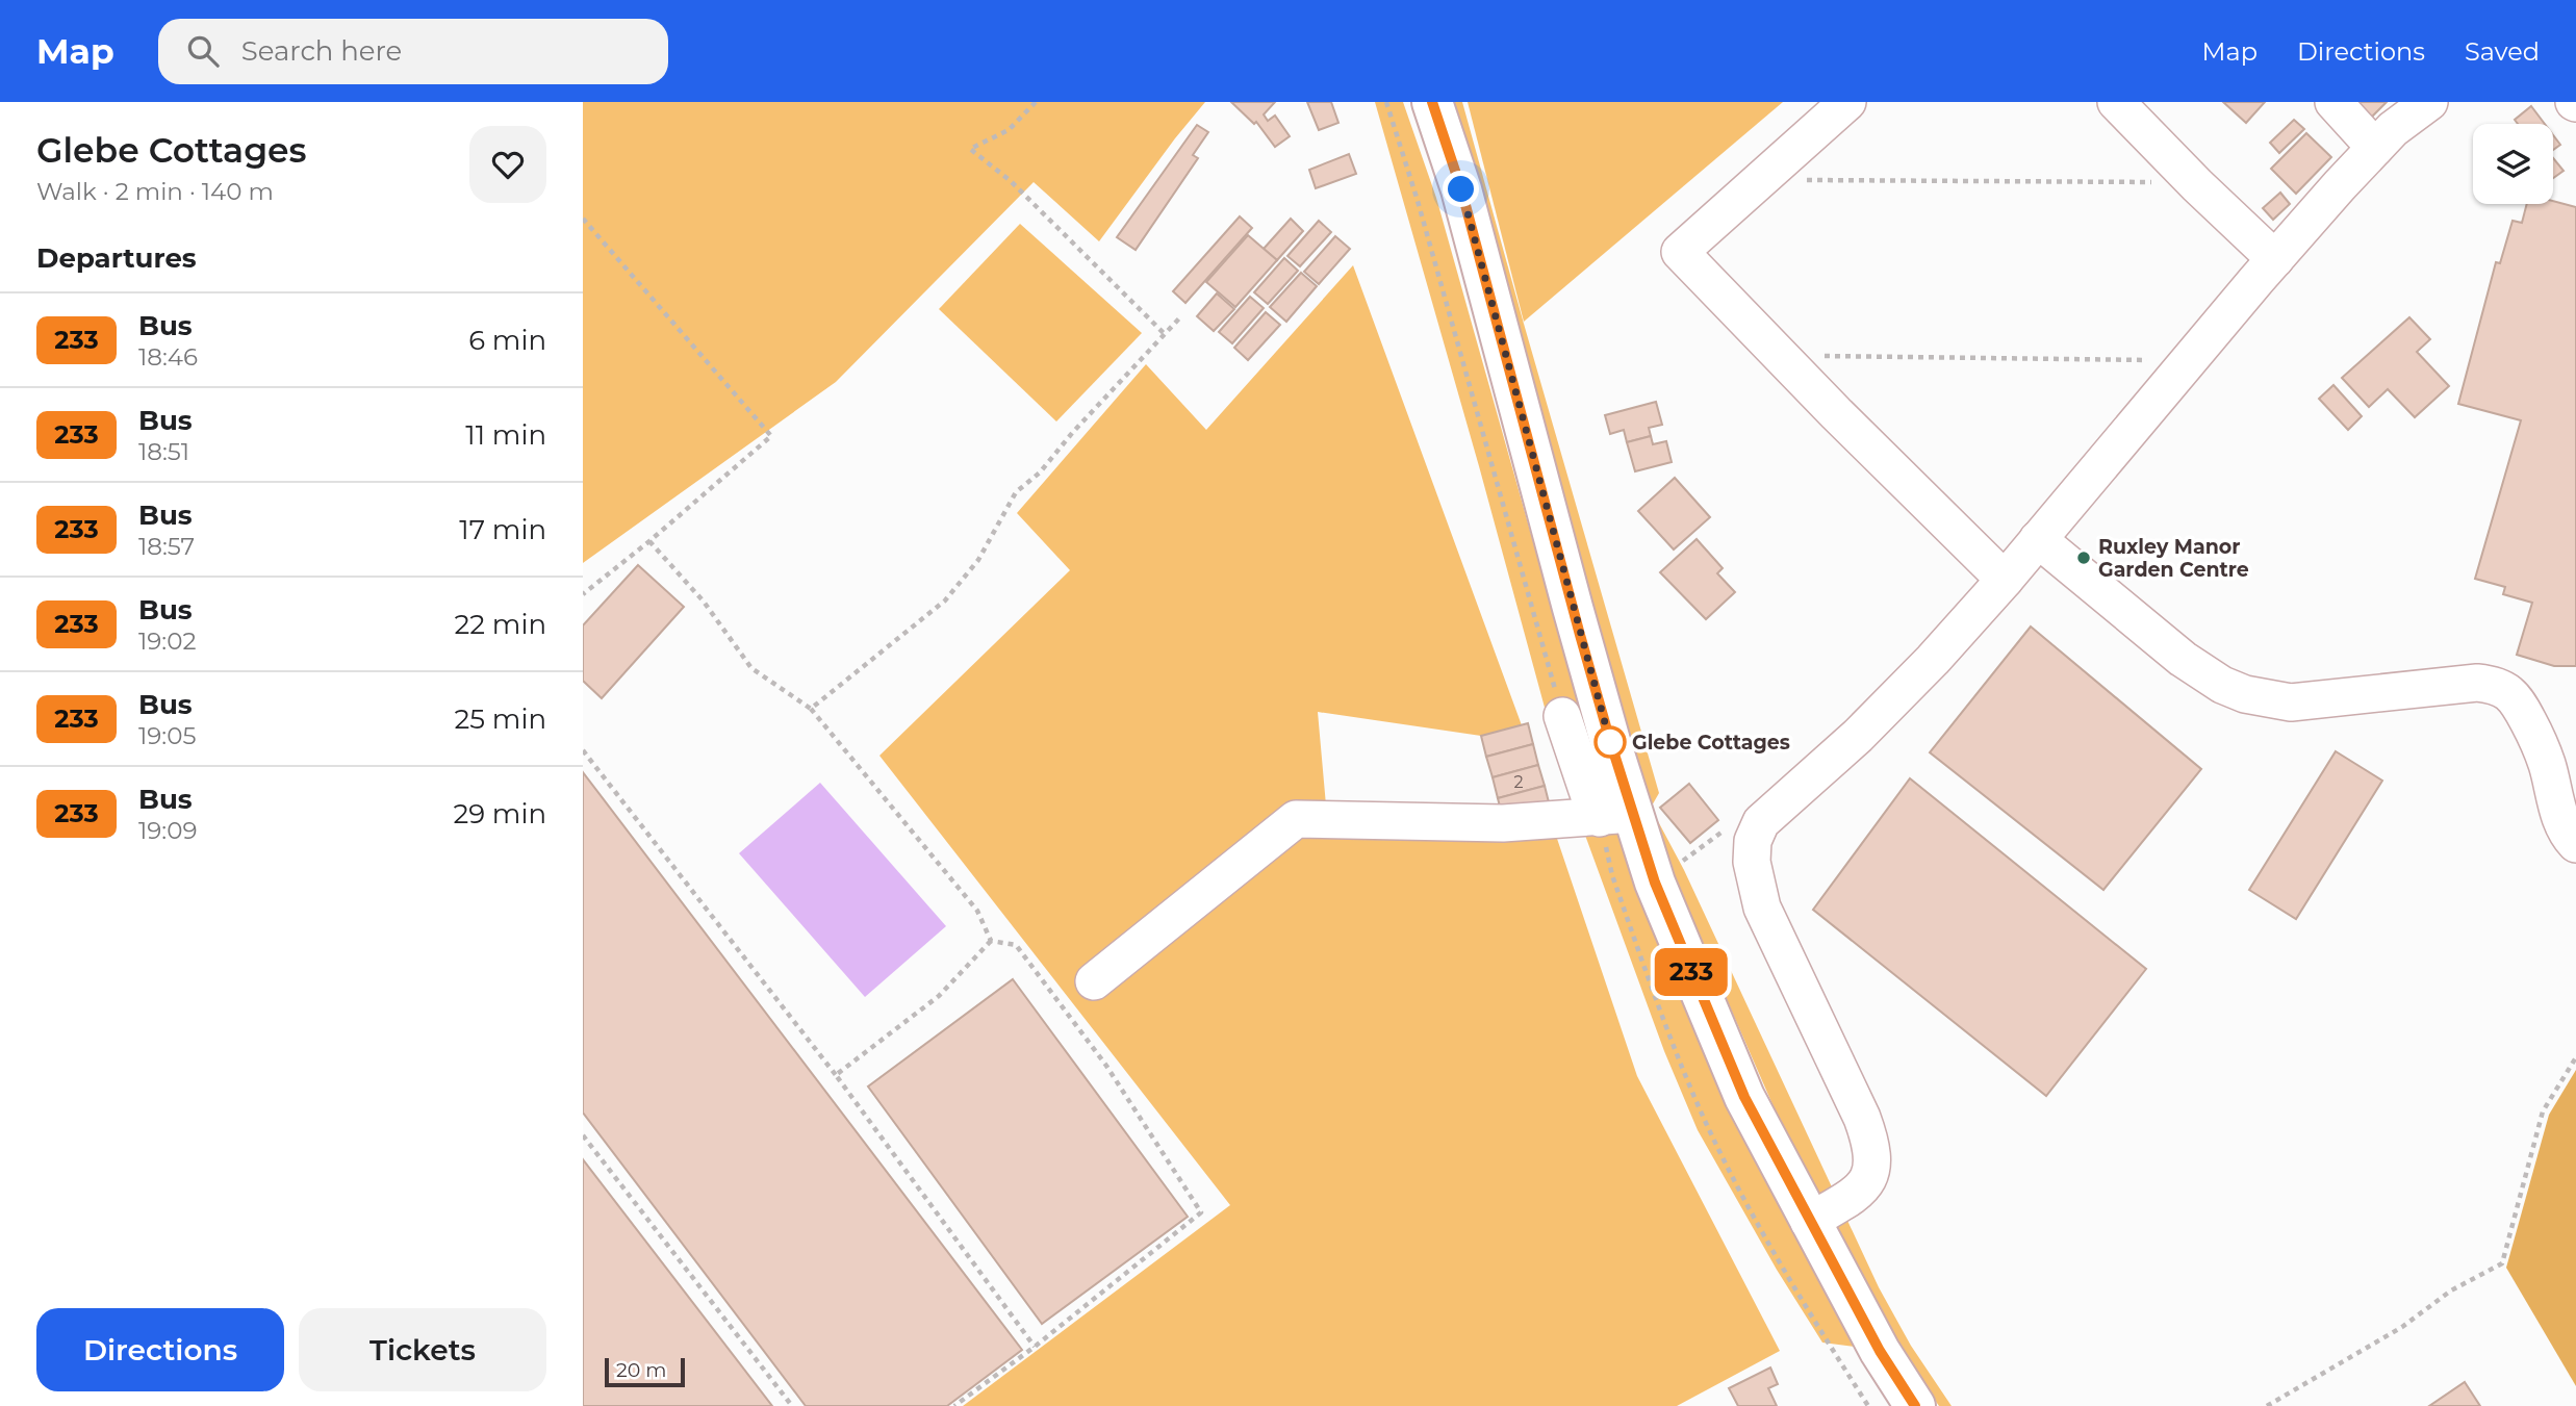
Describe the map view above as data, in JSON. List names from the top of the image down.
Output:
{
  "places": ["Ruxley Manor Garden Centre", "Glebe Cottages"],
  "lines": ["bus line 233"],
  "house_numbers": ["2"],
  "scale_bar": "20 m",
  "page": {
    "header": "Map",
    "search": "Search here",
    "nav": ["Map", "Directions", "Saved"],
    "heading": [
      ["Glebe Cottages", "Walk · 2 min · 140 m"],
      "Departures"
    ],
    "on_map": "233",
    "list": [
      {
        "mark": "233",
        "name": "Bus",
        "note": "18:46",
        "value": "6 min"
      },
      {
        "mark": "233",
        "name": "Bus",
        "note": "18:51",
        "value": "11 min"
      },
      {
        "mark": "233",
        "name": "Bus",
        "note": "18:57",
        "value": "17 min"
      },
      {
        "mark": "233",
        "name": "Bus",
        "note": "19:02",
        "value": "22 min"
      },
      {
        "mark": "233",
        "name": "Bus",
        "note": "19:05",
        "value": "25 min"
      },
      {
        "mark": "233",
        "name": "Bus",
        "note": "19:09",
        "value": "29 min"
      }
    ],
    "buttons": ["Directions", "Tickets"],
    "scale": "20 m"
  }
}
